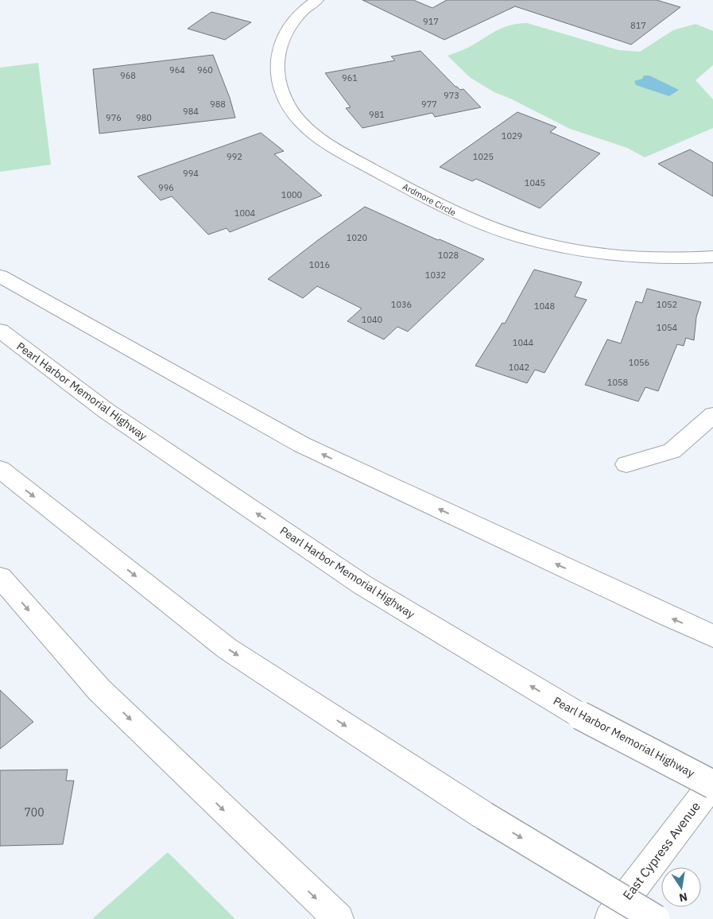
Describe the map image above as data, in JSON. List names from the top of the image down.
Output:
{
  "streets": {
    "main road": ["Ardmore Circle", "Pearl Harbor Memorial Highway", "East Cypress Avenue"]
  },
  "crossings": [
    ["Pearl Harbor Memorial Highway", "East Cypress Avenue"]
  ],
  "house_numbers": [
    "917",
    "817",
    "964",
    "960",
    "968",
    "961",
    "973",
    "988",
    "977",
    "984",
    "981",
    "976",
    "980",
    "1029",
    "992",
    "1025",
    "994",
    "1045",
    "996",
    "1000",
    "1004",
    "1020",
    "1028",
    "1016",
    "1032",
    "1036",
    "1052",
    "1048",
    "1040",
    "1054",
    "1044",
    "1056",
    "1042",
    "1058",
    "700"
  ],
  "north": "bottom"
}
